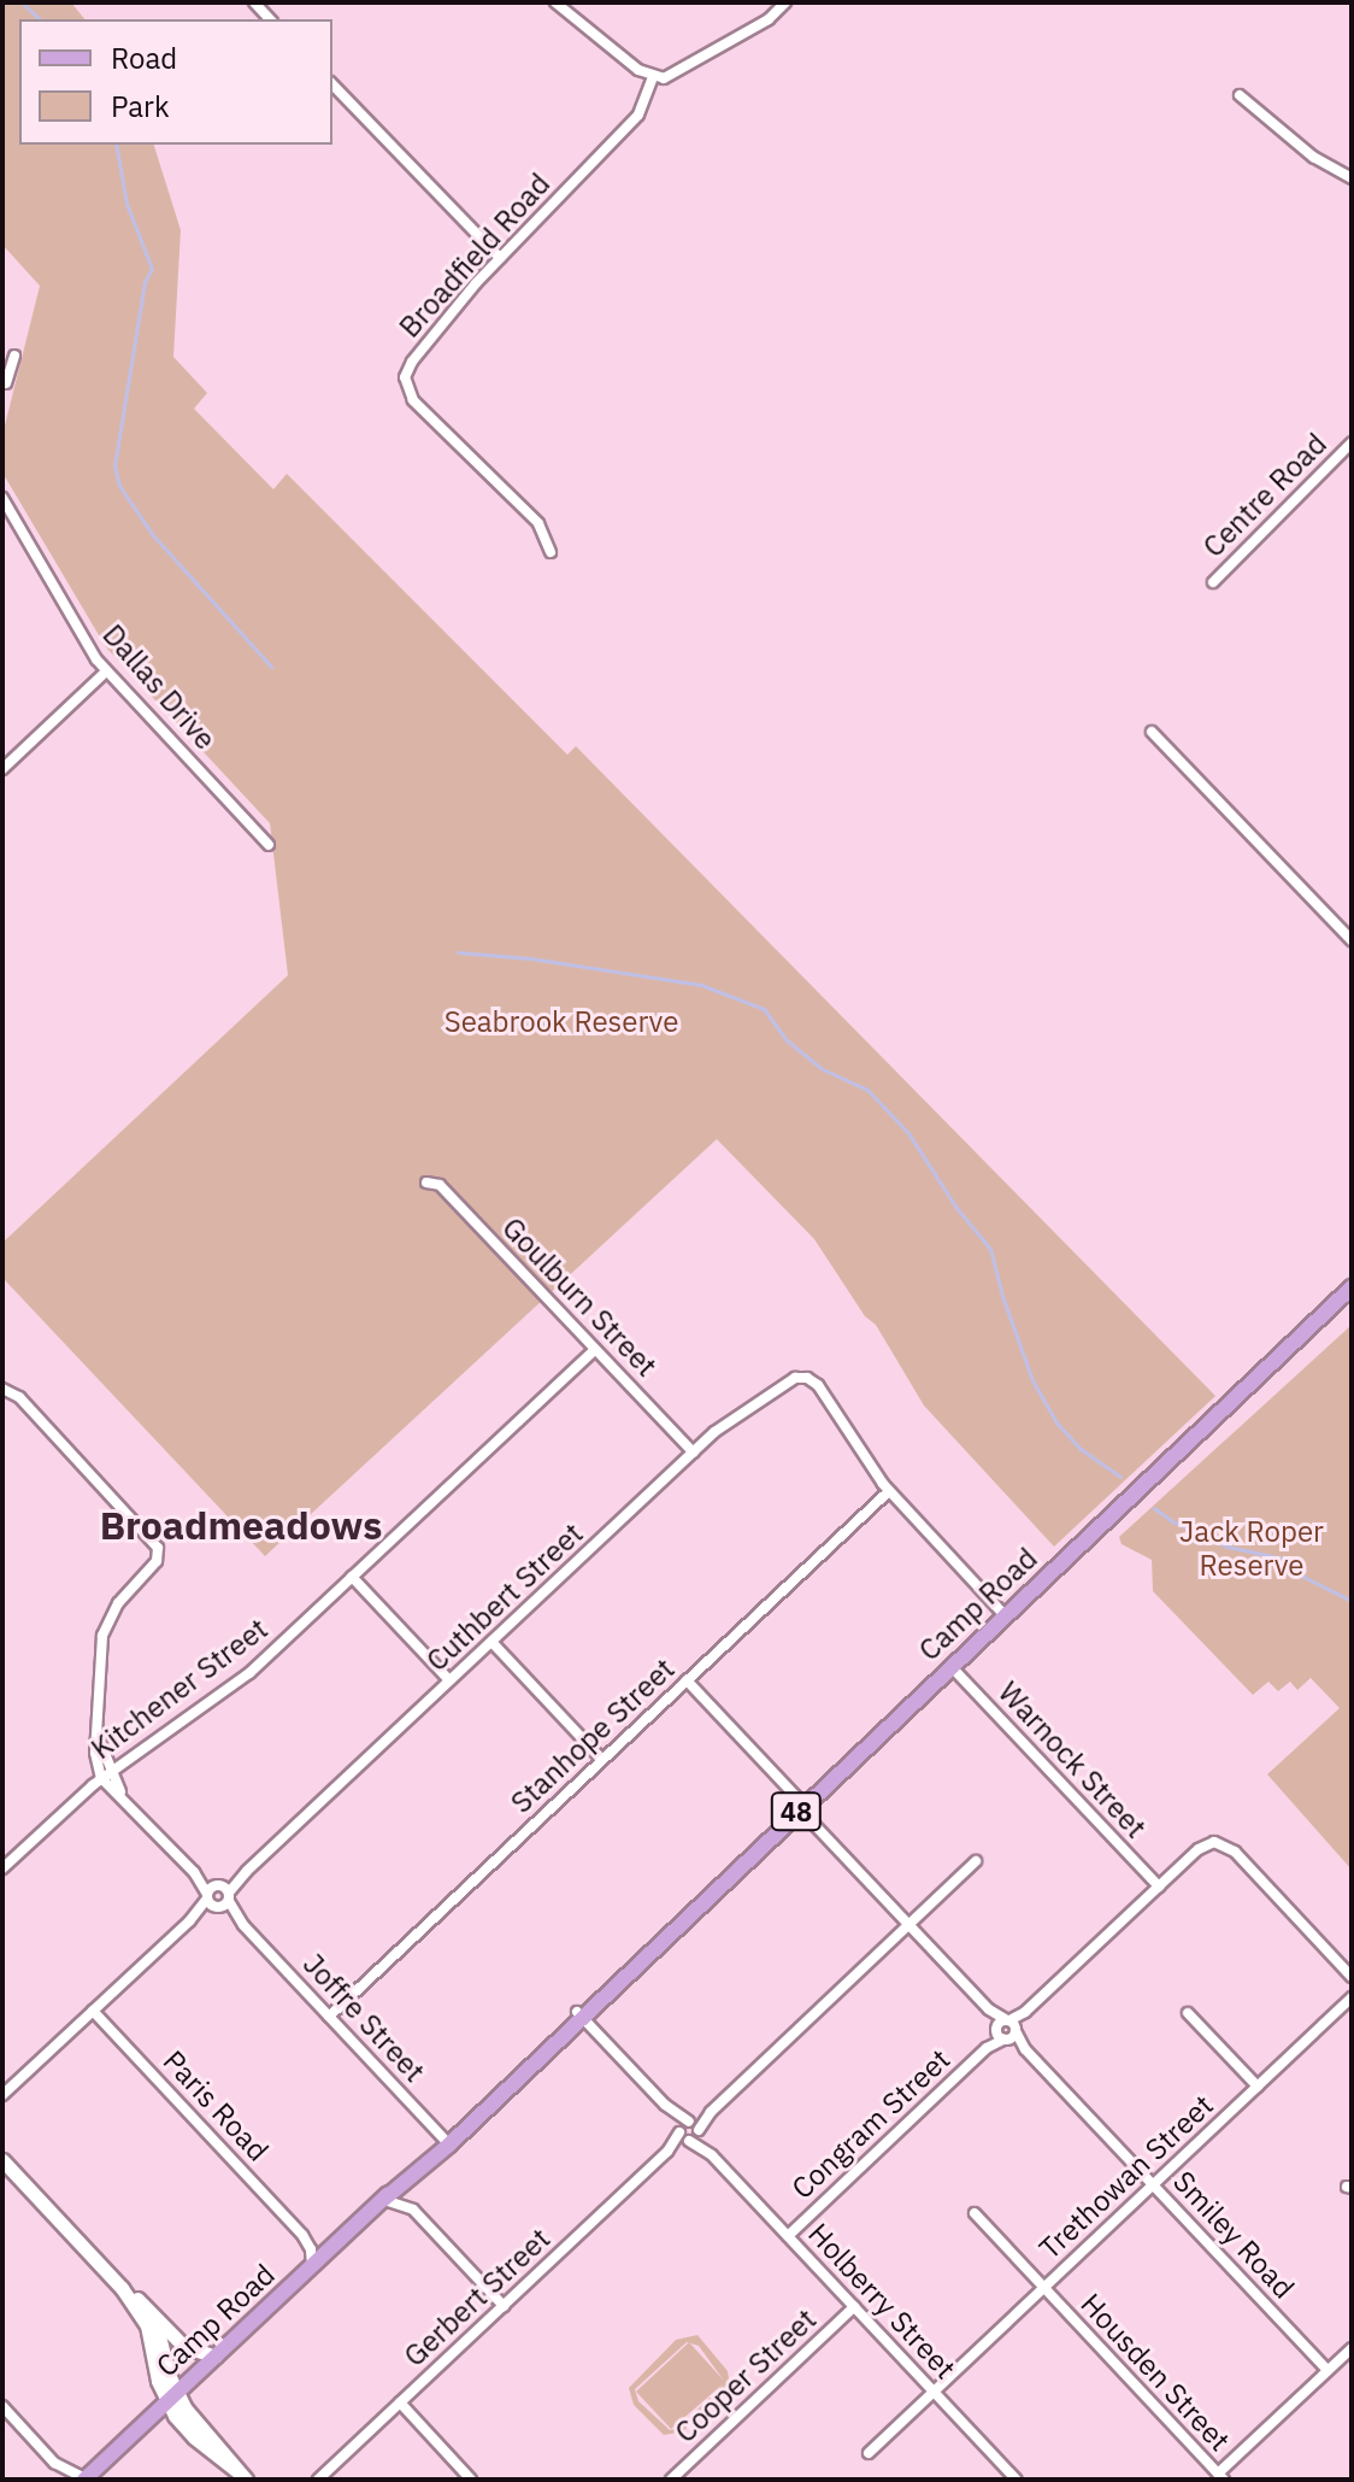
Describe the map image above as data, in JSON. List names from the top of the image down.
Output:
{
  "streets": {
    "main road": ["Camp Road", "48"],
    "street": [
      "Broadfield Road",
      "Centre Road",
      "Dallas Drive",
      "Goulburn Street",
      "Cuthbert Street",
      "Kitchener Street",
      "Stanhope Street",
      "Warnock Street",
      "Joffre Street",
      "Paris Road",
      "Congram Street",
      "Trethowan Street",
      "Smiley Road",
      "Gerbert Street",
      "Holberry Street",
      "Housden Street",
      "Cooper Street"
    ]
  },
  "crossings": [
    ["Goulburn Street", "Cuthbert Street"],
    ["Goulburn Street", "Kitchener Street"],
    ["Cuthbert Street", "Stanhope Street"],
    ["Cuthbert Street", "Joffre Street"],
    ["Cuthbert Street", "Paris Road"],
    ["Camp Road", "Warnock Street"],
    ["Camp Road", "Joffre Street"],
    ["Camp Road", "Paris Road"],
    ["Camp Road", "Holberry Street"],
    ["Kitchener Street", "Joffre Street"],
    ["Stanhope Street", "Joffre Street"],
    ["Congram Street", "Smiley Road"],
    ["Congram Street", "Holberry Street"],
    ["Trethowan Street", "Smiley Road"],
    ["Trethowan Street", "Holberry Street"],
    ["Trethowan Street", "Housden Street"],
    ["Gerbert Street", "Holberry Street"],
    ["Holberry Street", "Cooper Street"]
  ],
  "districts": ["Broadmeadows"],
  "parks": ["Seabrook Reserve", "Jack Roper Reserve"],
  "legend": ["Road", "Park"]
}
